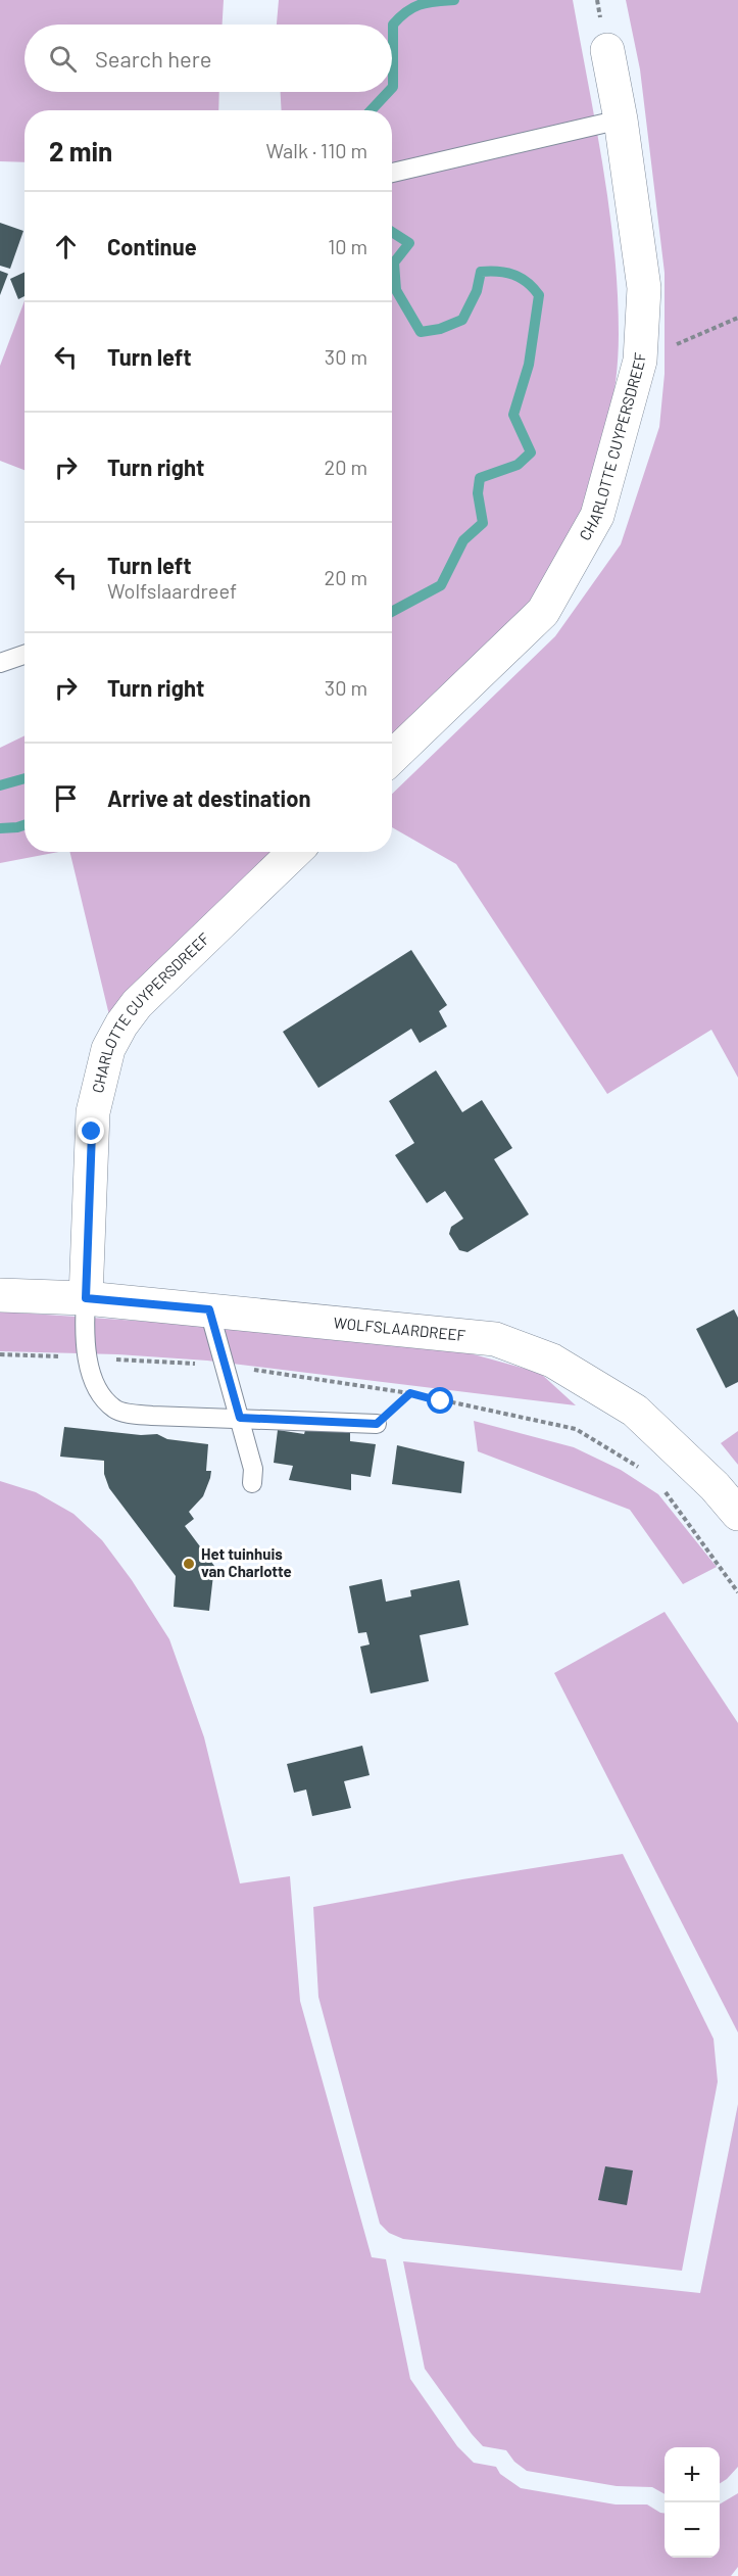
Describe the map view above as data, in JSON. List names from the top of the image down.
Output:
{
  "streets": {
    "street": ["CHARLOTTE CUYPERSDREEF", "WOLFSLAARDREEF"]
  },
  "crossings": [
    ["CHARLOTTE CUYPERSDREEF", "WOLFSLAARDREEF"]
  ],
  "places": ["Het tuinhuis van Charlotte"],
  "page": {
    "search": "Search here",
    "heading": ["2 min", "Walk · 110 m"],
    "list": [
      ["Continue", "10 m"],
      ["Turn left", "30 m"],
      ["Turn right", "20 m"],
      ["Turn left", "Wolfslaardreef", "20 m"],
      ["Turn right", "30 m"],
      "Arrive at destination"
    ],
    "map_buttons": ["+", "−"]
  }
}
